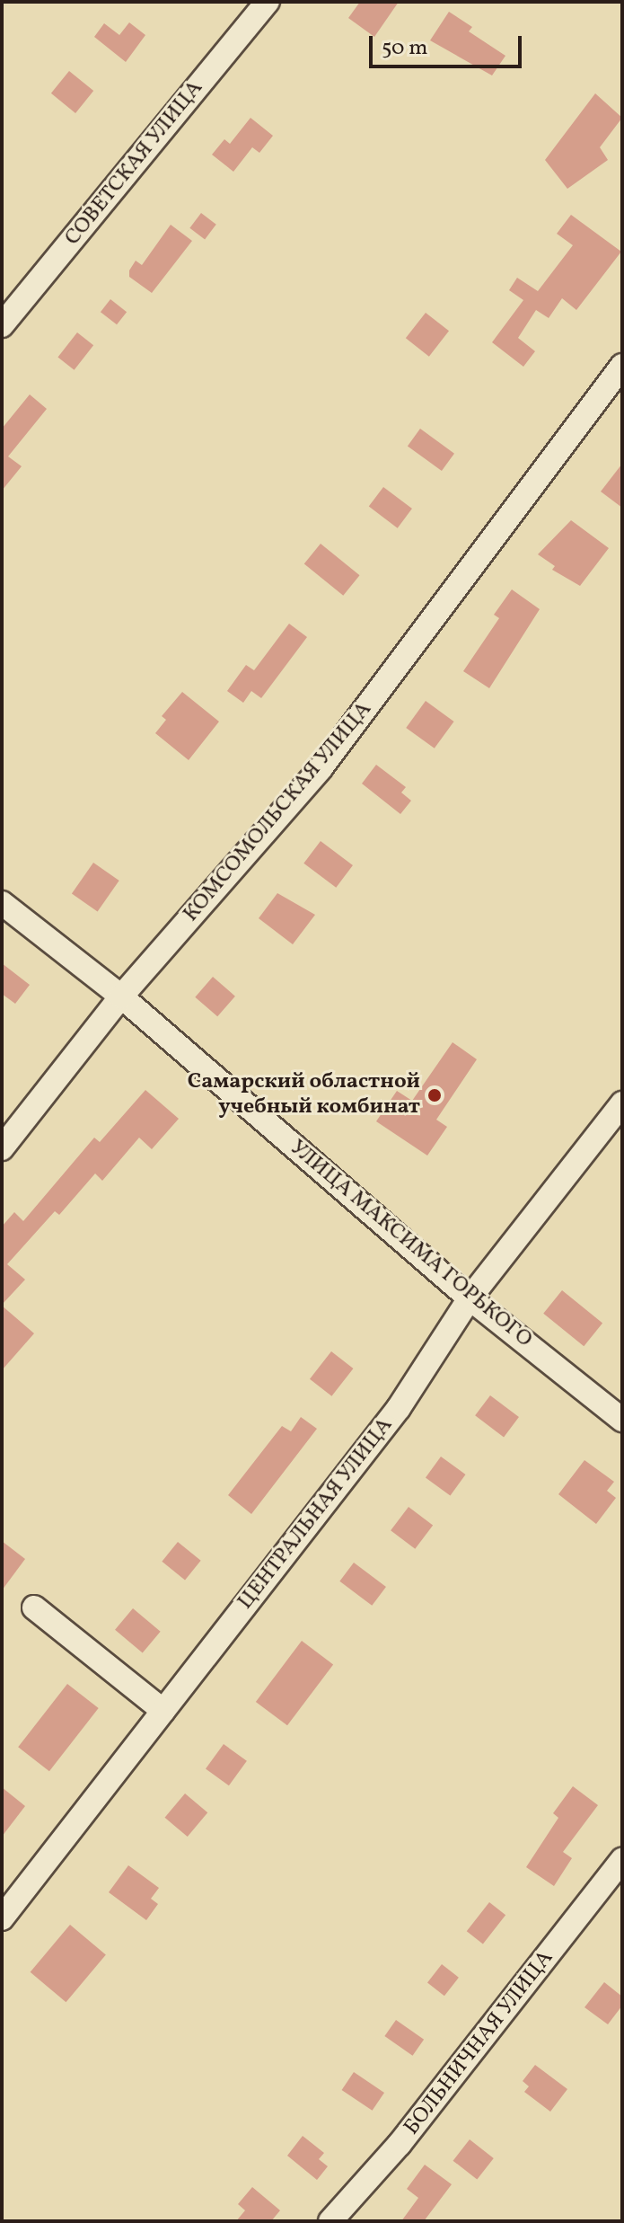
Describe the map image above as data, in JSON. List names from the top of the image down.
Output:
{
  "streets": {
    "street": [
      "СОВЕТСКАЯ УЛИЦА",
      "КОМСОМОЛЬСКАЯ УЛИЦА",
      "УЛИЦА МАКСИМА ГОРЬКОГО",
      "ЦЕНТРАЛЬНАЯ УЛИЦА",
      "БОЛЬНИЧНАЯ УЛИЦА"
    ]
  },
  "crossings": [
    ["КОМСОМОЛЬСКАЯ УЛИЦА", "УЛИЦА МАКСИМА ГОРЬКОГО"],
    ["УЛИЦА МАКСИМА ГОРЬКОГО", "ЦЕНТРАЛЬНАЯ УЛИЦА"]
  ],
  "places": ["Самарский областной учебный комбинат"],
  "scale_bar": "50 m"
}
